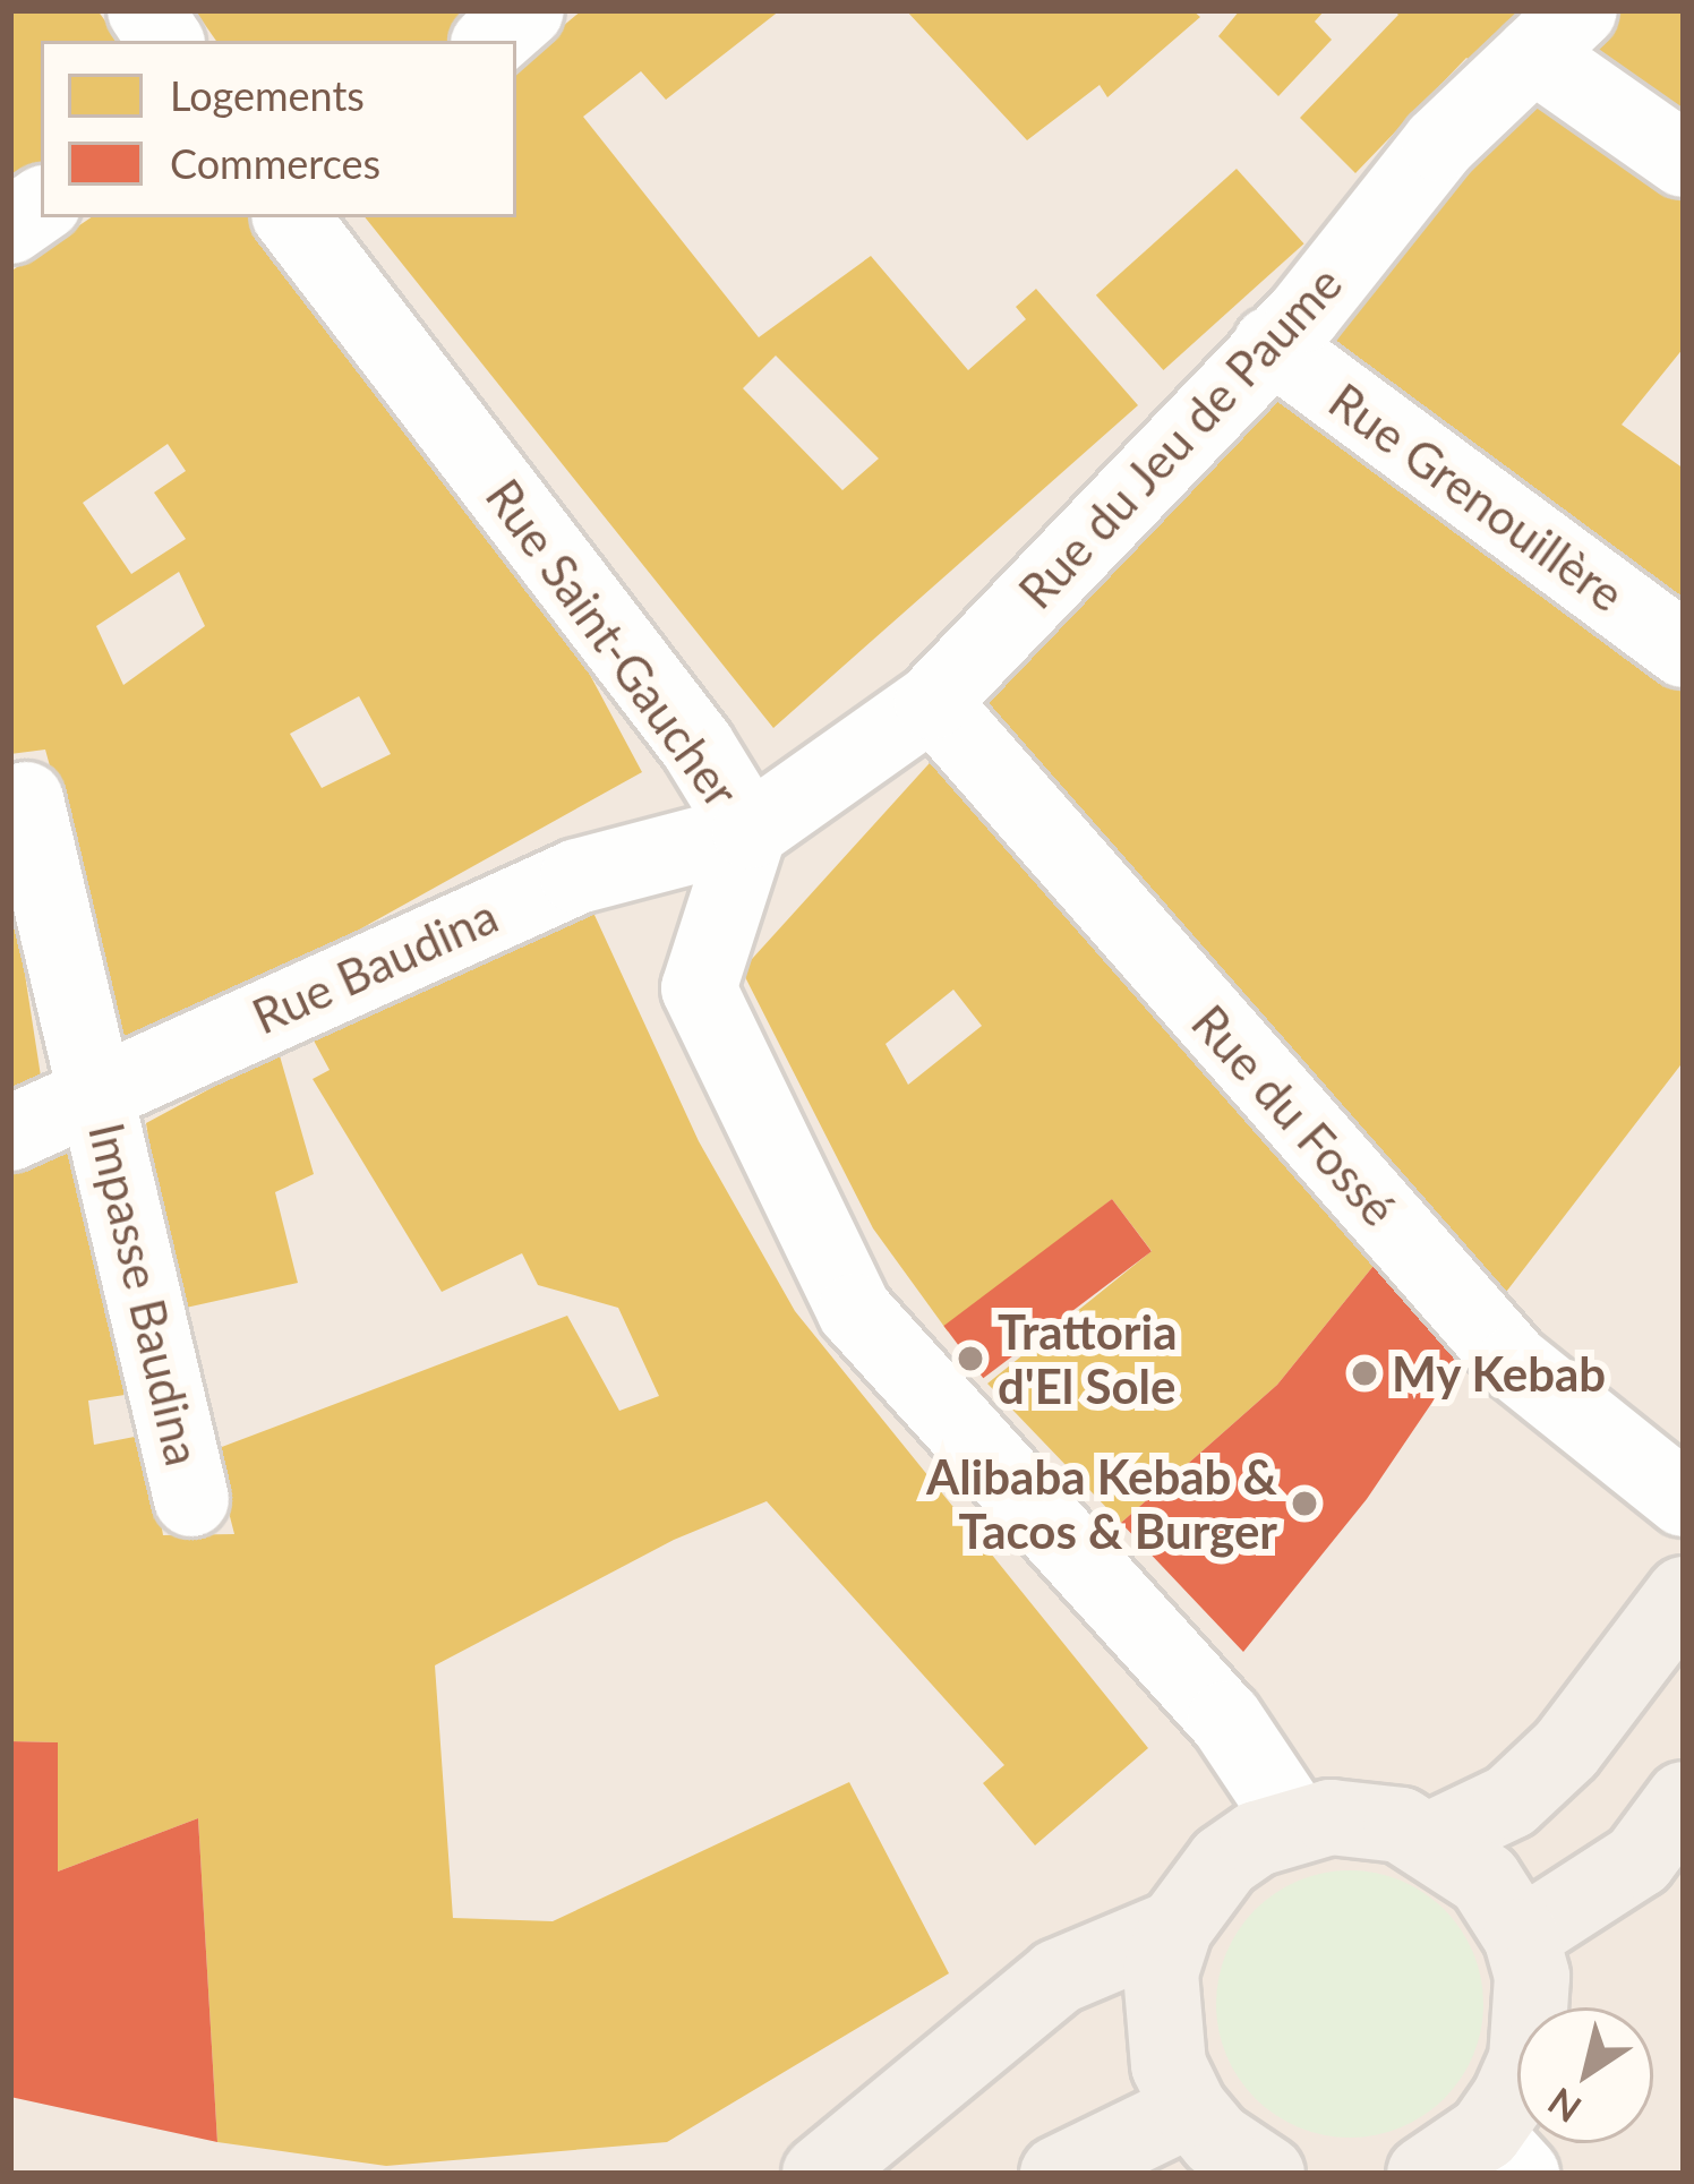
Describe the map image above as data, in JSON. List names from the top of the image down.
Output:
{
  "streets": {
    "street": [
      "Rue du Jeu de Paume",
      "Rue Grenouillère",
      "Rue Saint-Gaucher",
      "Rue Baudina",
      "Rue du Fossé",
      "Impasse Baudina"
    ]
  },
  "crossings": [
    ["Rue du Jeu de Paume", "Rue Grenouillère"],
    ["Rue du Jeu de Paume", "Rue Saint-Gaucher"],
    ["Rue du Jeu de Paume", "Rue Baudina"],
    ["Rue du Jeu de Paume", "Rue du Fossé"],
    ["Rue Saint-Gaucher", "Rue Baudina"],
    ["Rue Baudina", "Impasse Baudina"]
  ],
  "places": ["Trattoria d'El Sole", "My Kebab", "Alibaba Kebab & Tacos & Burger"],
  "legend": ["Logements", "Commerces"],
  "north": "bottom left"
}
